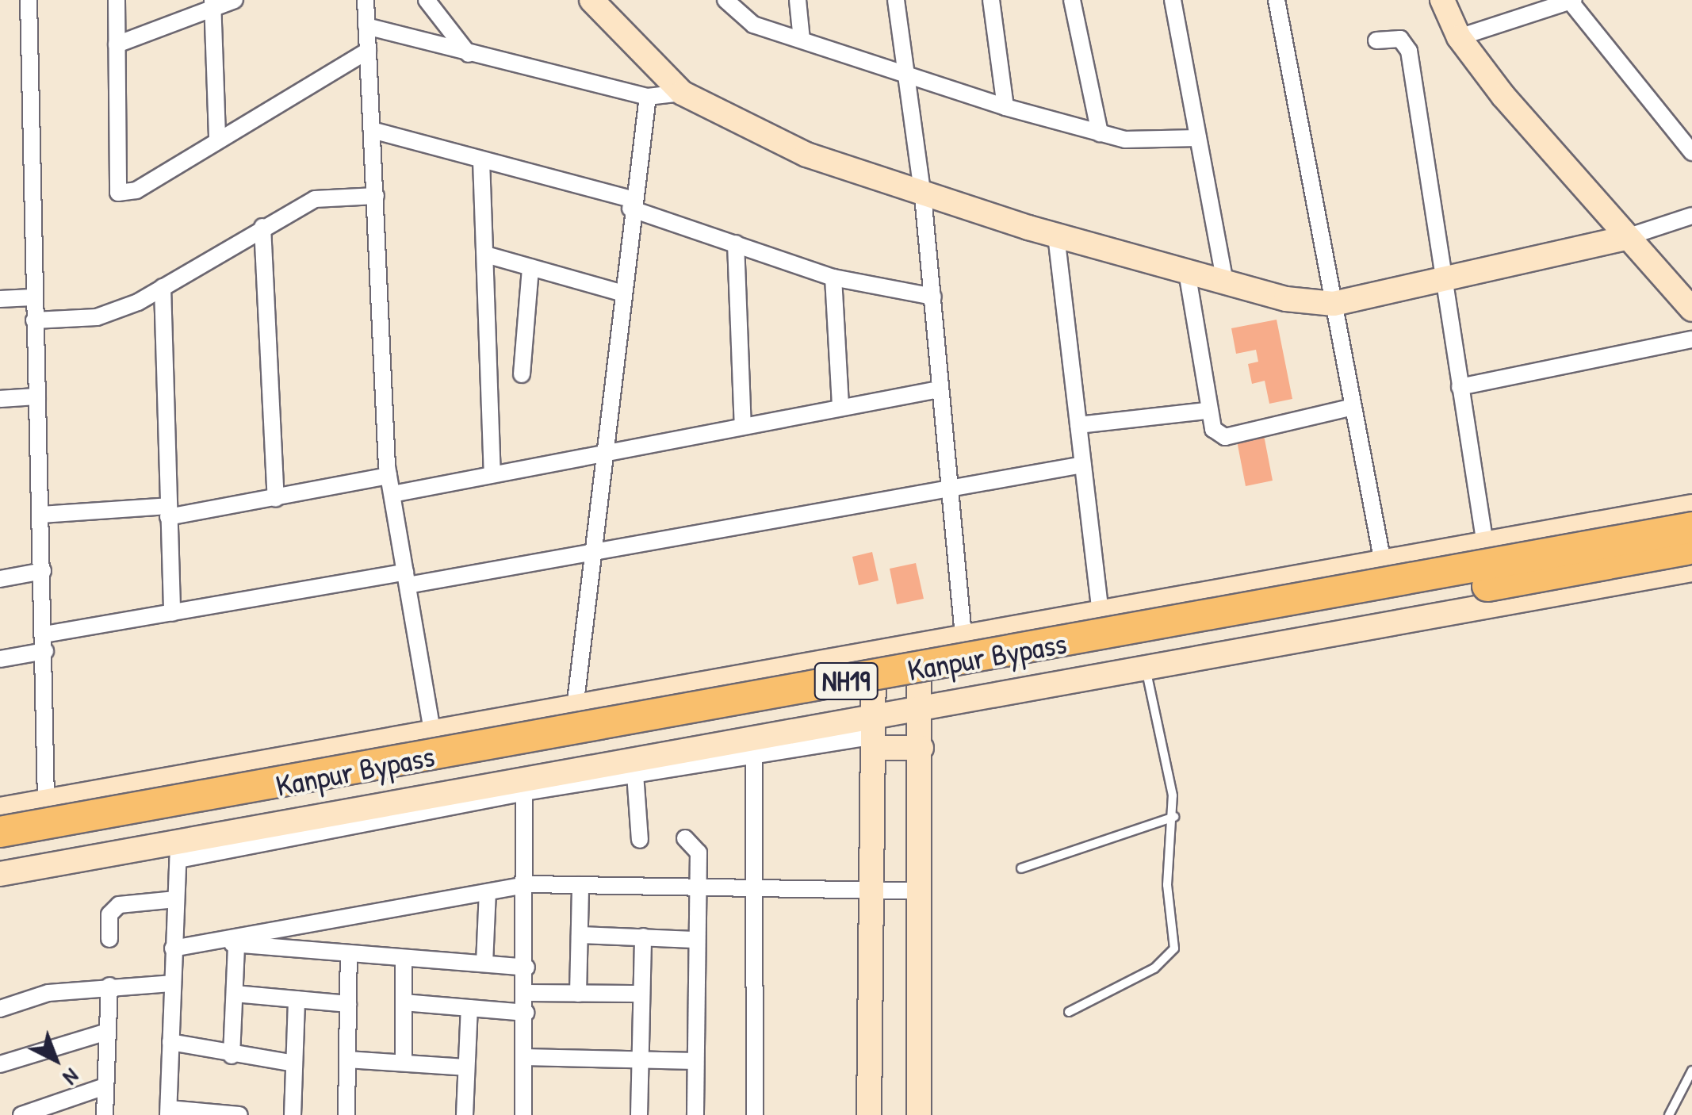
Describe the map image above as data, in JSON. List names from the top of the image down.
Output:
{
  "streets": {
    "highway": ["Kanpur Bypass", "NH19"]
  },
  "north": "bottom right"
}
